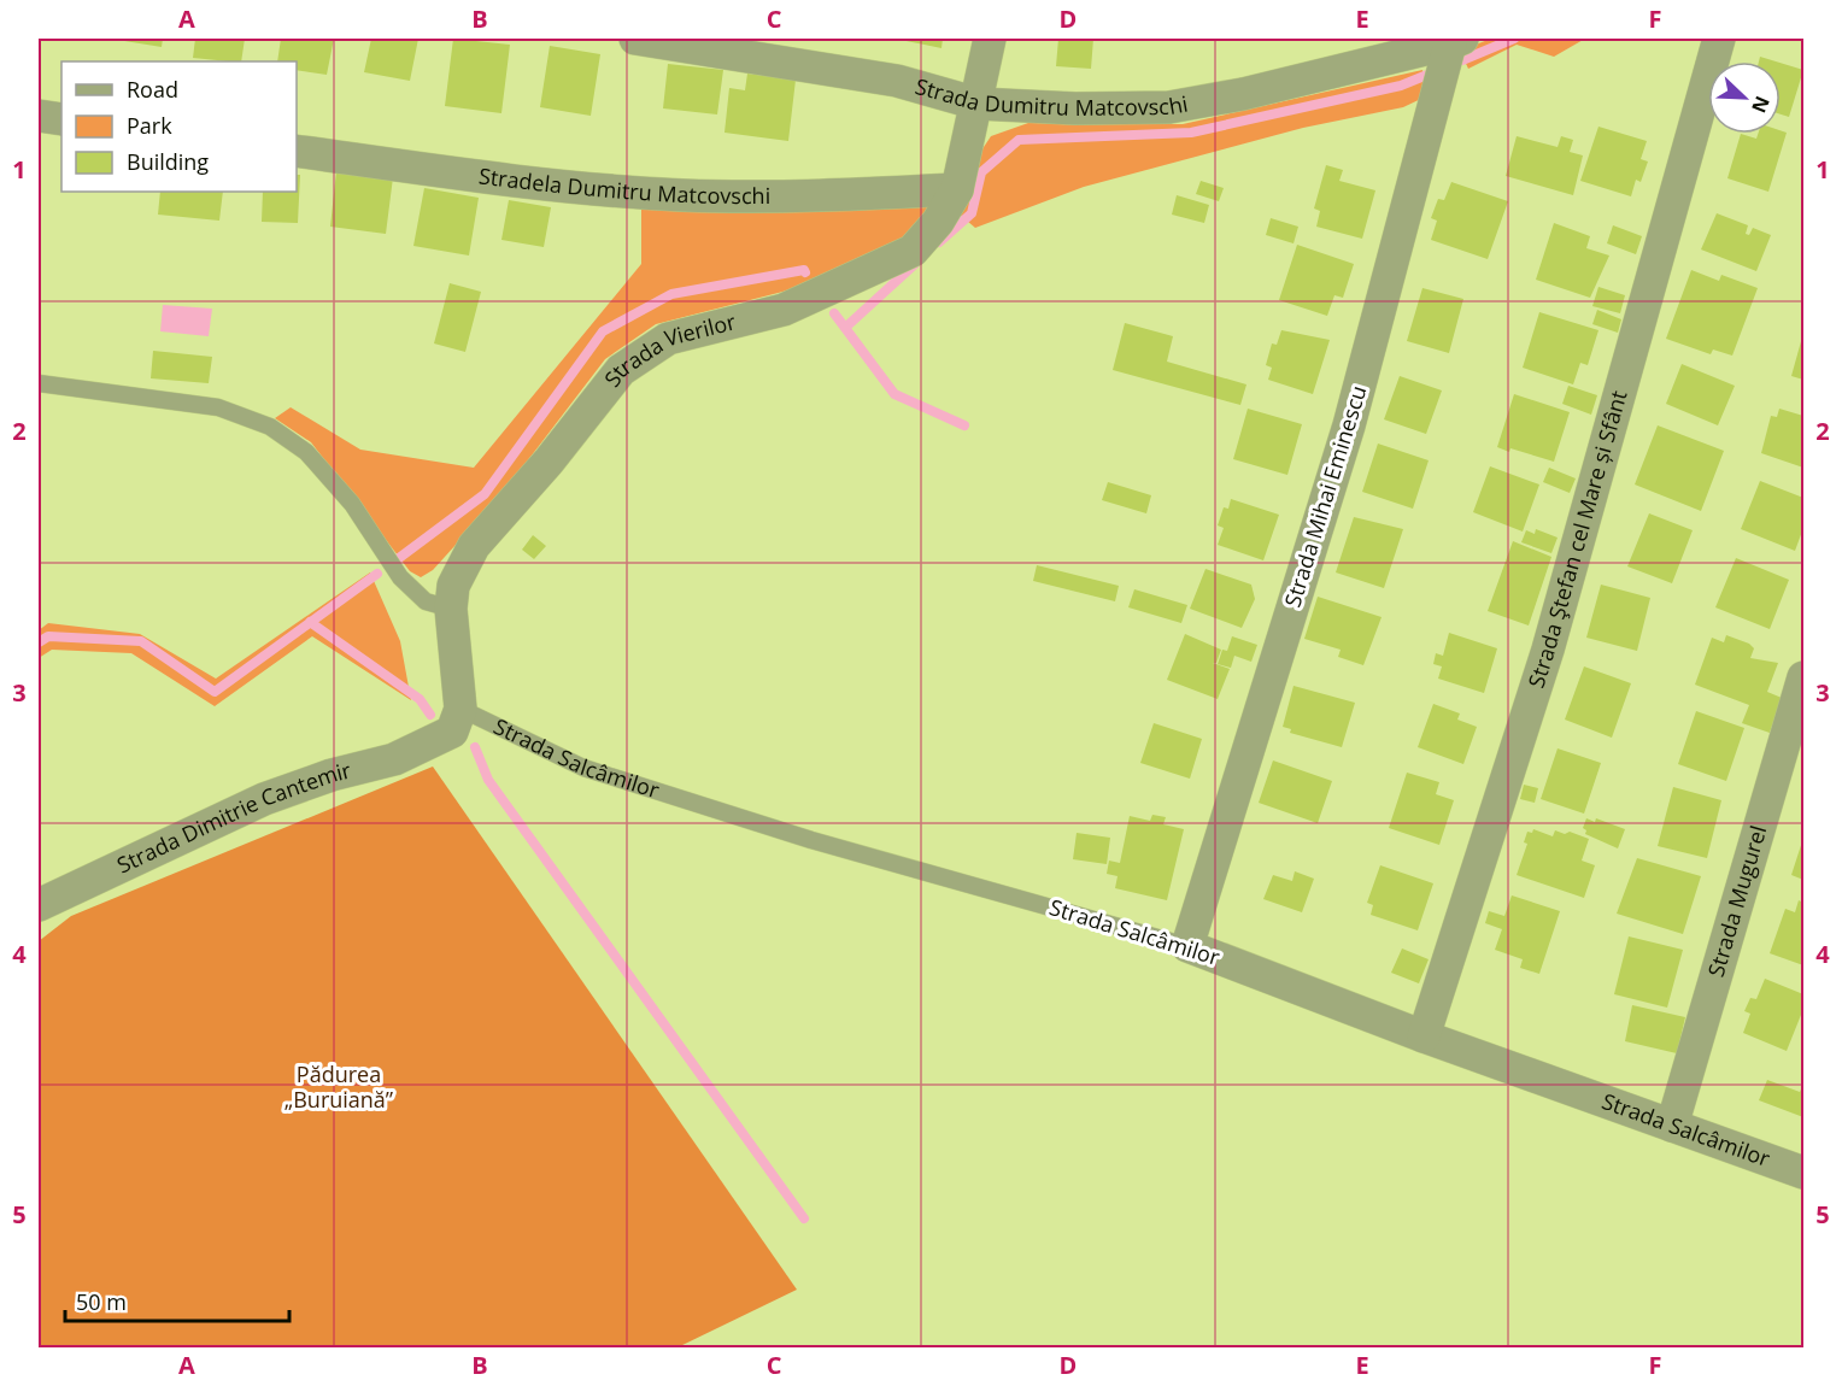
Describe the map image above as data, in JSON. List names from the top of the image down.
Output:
{
  "streets": {
    "street": [
      "Strada Dumitru Matcovschi",
      "Stradela Dumitru Matcovschi",
      "Strada Vierilor",
      "Strada Mihai Eminescu",
      "Strada Ştefan cel Mare și Sfânt",
      "Strada Salcâmilor",
      "Strada Dimitrie Cantemir",
      "Strada Mugurel"
    ]
  },
  "crossings": [
    ["Strada Dumitru Matcovschi", "Strada Vierilor"],
    ["Strada Dumitru Matcovschi", "Strada Mihai Eminescu"],
    ["Stradela Dumitru Matcovschi", "Strada Vierilor"],
    ["Strada Vierilor", "Strada Salcâmilor"],
    ["Strada Vierilor", "Strada Dimitrie Cantemir"],
    ["Strada Mihai Eminescu", "Strada Salcâmilor"],
    ["Strada Ştefan cel Mare și Sfânt", "Strada Salcâmilor"],
    ["Strada Salcâmilor", "Strada Dimitrie Cantemir"],
    ["Strada Salcâmilor", "Strada Mugurel"]
  ],
  "parks": ["Pădurea „Buruiană”"],
  "legend": ["Road", "Park", "Building"],
  "scale_bar": "50 m",
  "north": "bottom right",
  "grid": {
    "columns": [
      "A",
      "B",
      "C",
      "D",
      "E",
      "F"
    ],
    "rows": [
      "1",
      "2",
      "3",
      "4",
      "5"
    ]
  }
}
